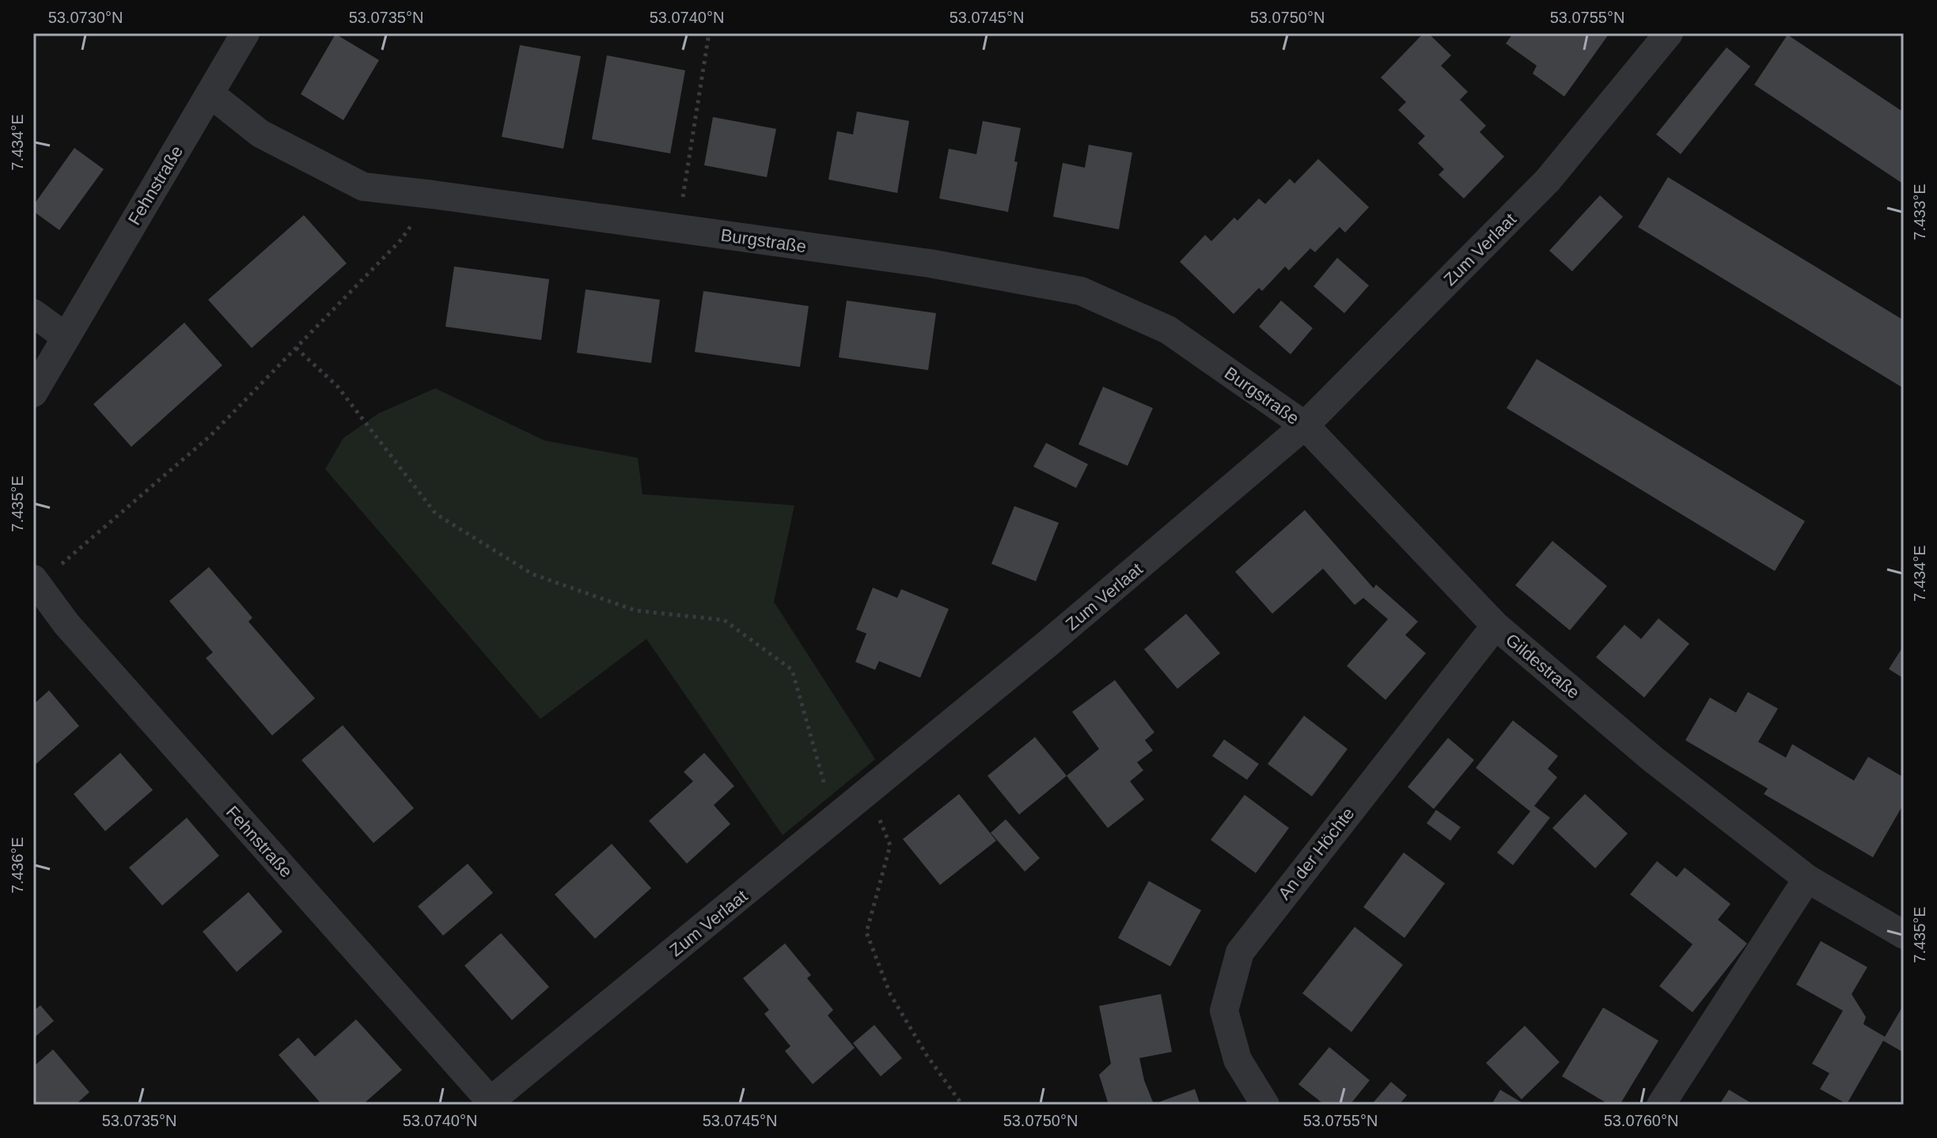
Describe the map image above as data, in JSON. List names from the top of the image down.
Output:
{
  "streets": {
    "street": [
      "Fehnstraße",
      "Burgstraße",
      "Zum Verlaat",
      "Gildestraße",
      "An der Höchte"
    ]
  },
  "crossings": [
    ["Fehnstraße", "Burgstraße"],
    ["Fehnstraße", "Zum Verlaat"],
    ["Burgstraße", "Zum Verlaat"],
    ["Burgstraße", "Gildestraße"],
    ["Zum Verlaat", "Gildestraße"],
    ["Gildestraße", "An der Höchte"]
  ],
  "coordinates": [
    "53.0730°N",
    "53.0735°N",
    "53.0740°N",
    "53.0745°N",
    "53.0750°N",
    "53.0755°N",
    "7.434°E",
    "7.433°E",
    "7.435°E",
    "7.436°E",
    "53.0760°N"
  ]
}
